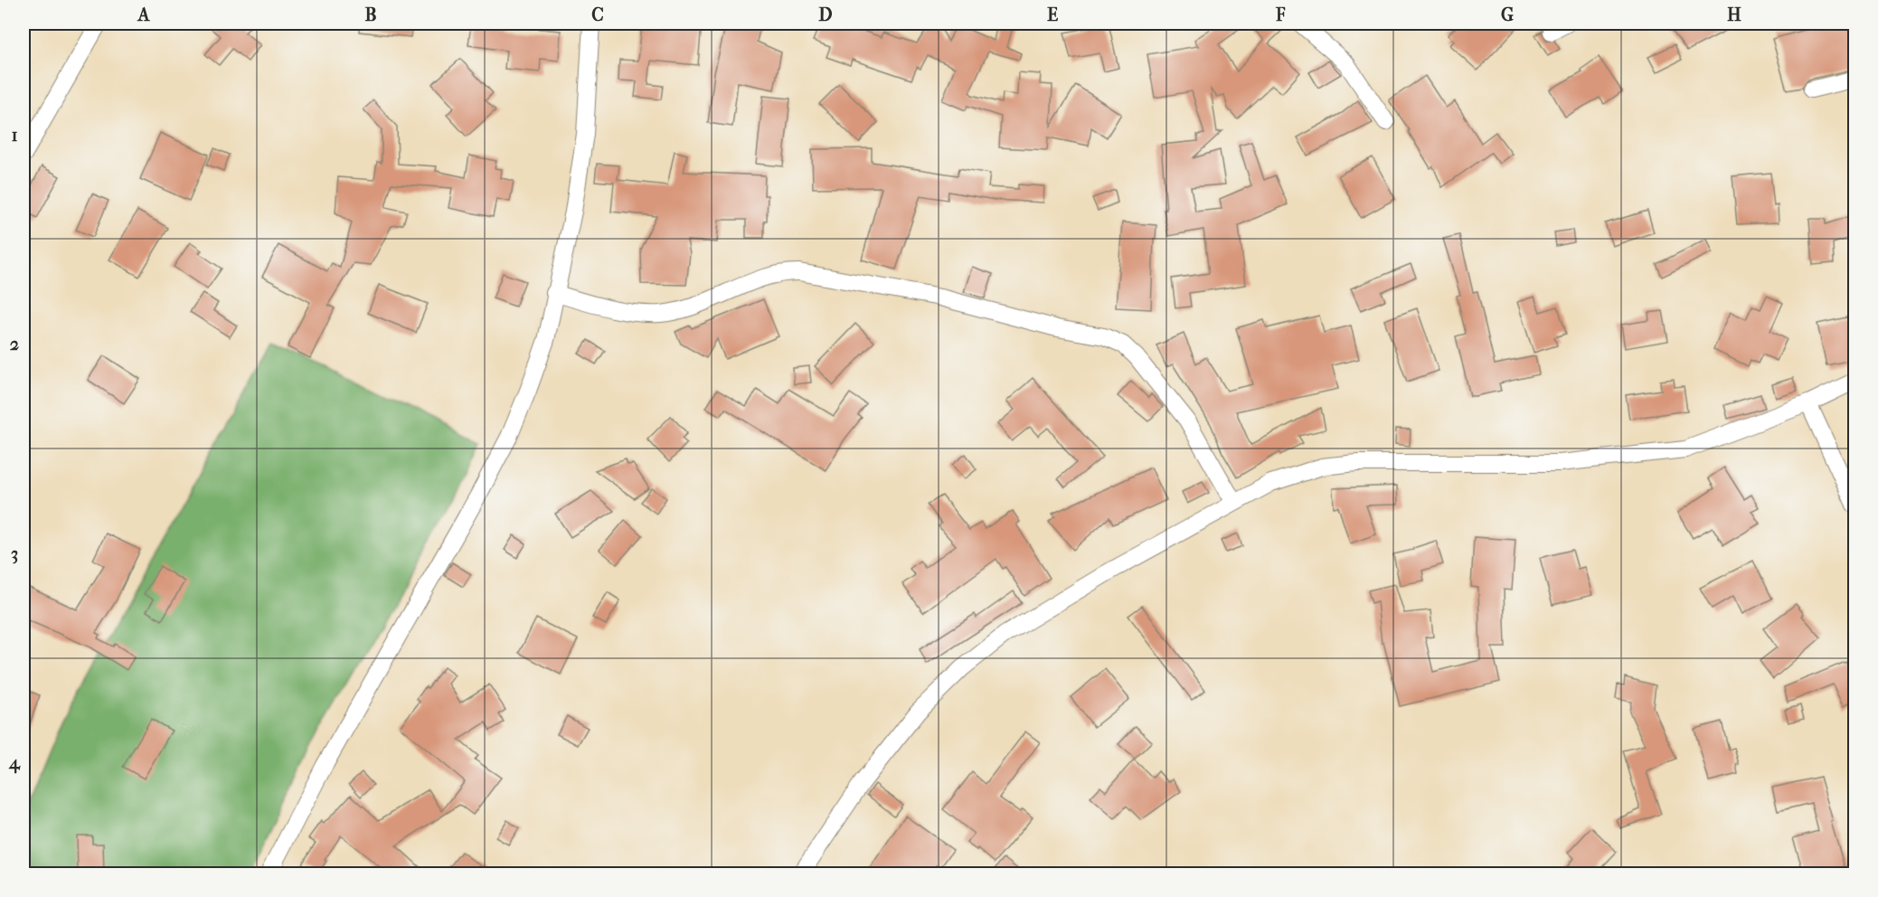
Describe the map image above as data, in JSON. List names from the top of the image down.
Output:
{
  "grid": {
    "columns": [
      "A",
      "B",
      "C",
      "D",
      "E",
      "F",
      "G",
      "H"
    ],
    "rows": [
      "1",
      "2",
      "3",
      "4"
    ]
  }
}
